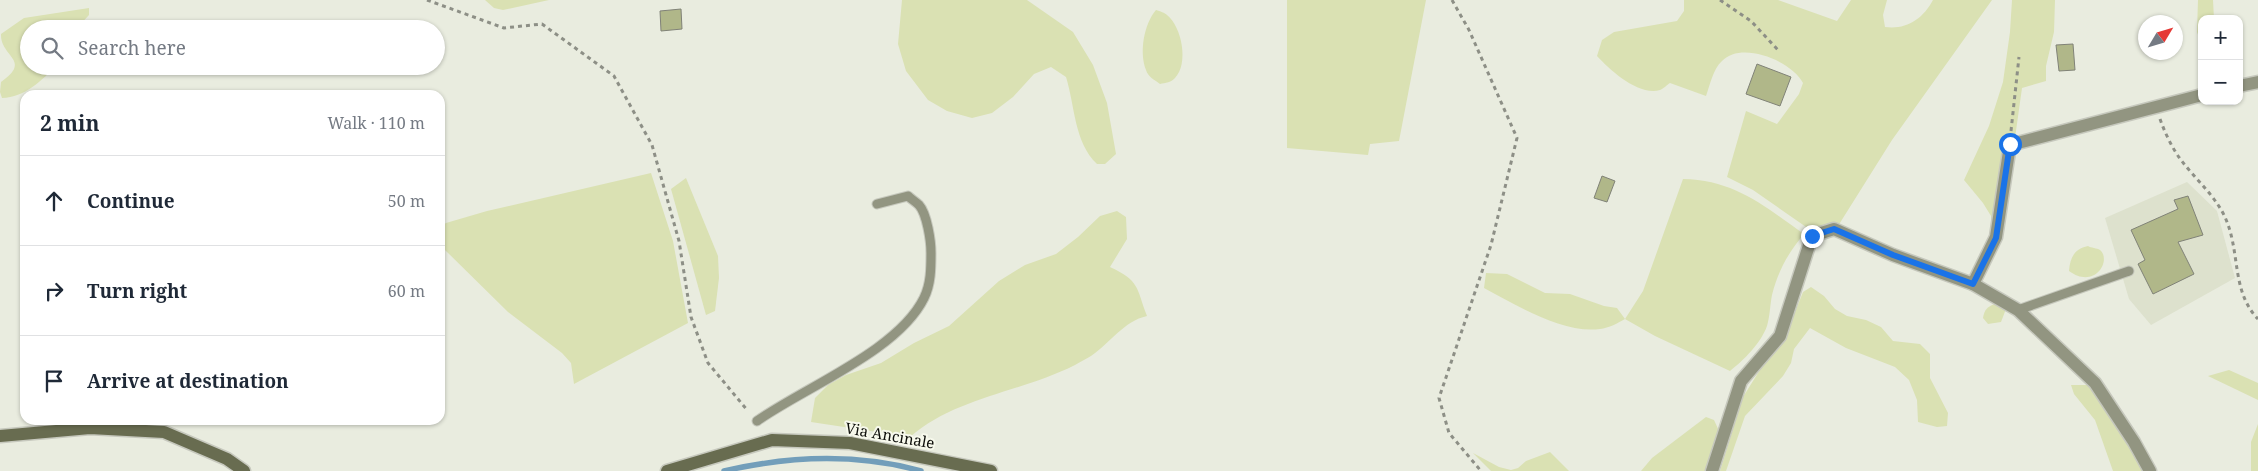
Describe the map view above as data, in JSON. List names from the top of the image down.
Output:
{
  "streets": {
    "main road": ["Via Ancinale"]
  },
  "north": "top right",
  "page": {
    "map_buttons": ["+", "−"],
    "search": "Search here",
    "heading": ["2 min", "Walk · 110 m"],
    "list": [
      ["Continue", "50 m"],
      ["Turn right", "60 m"],
      "Arrive at destination"
    ]
  }
}
